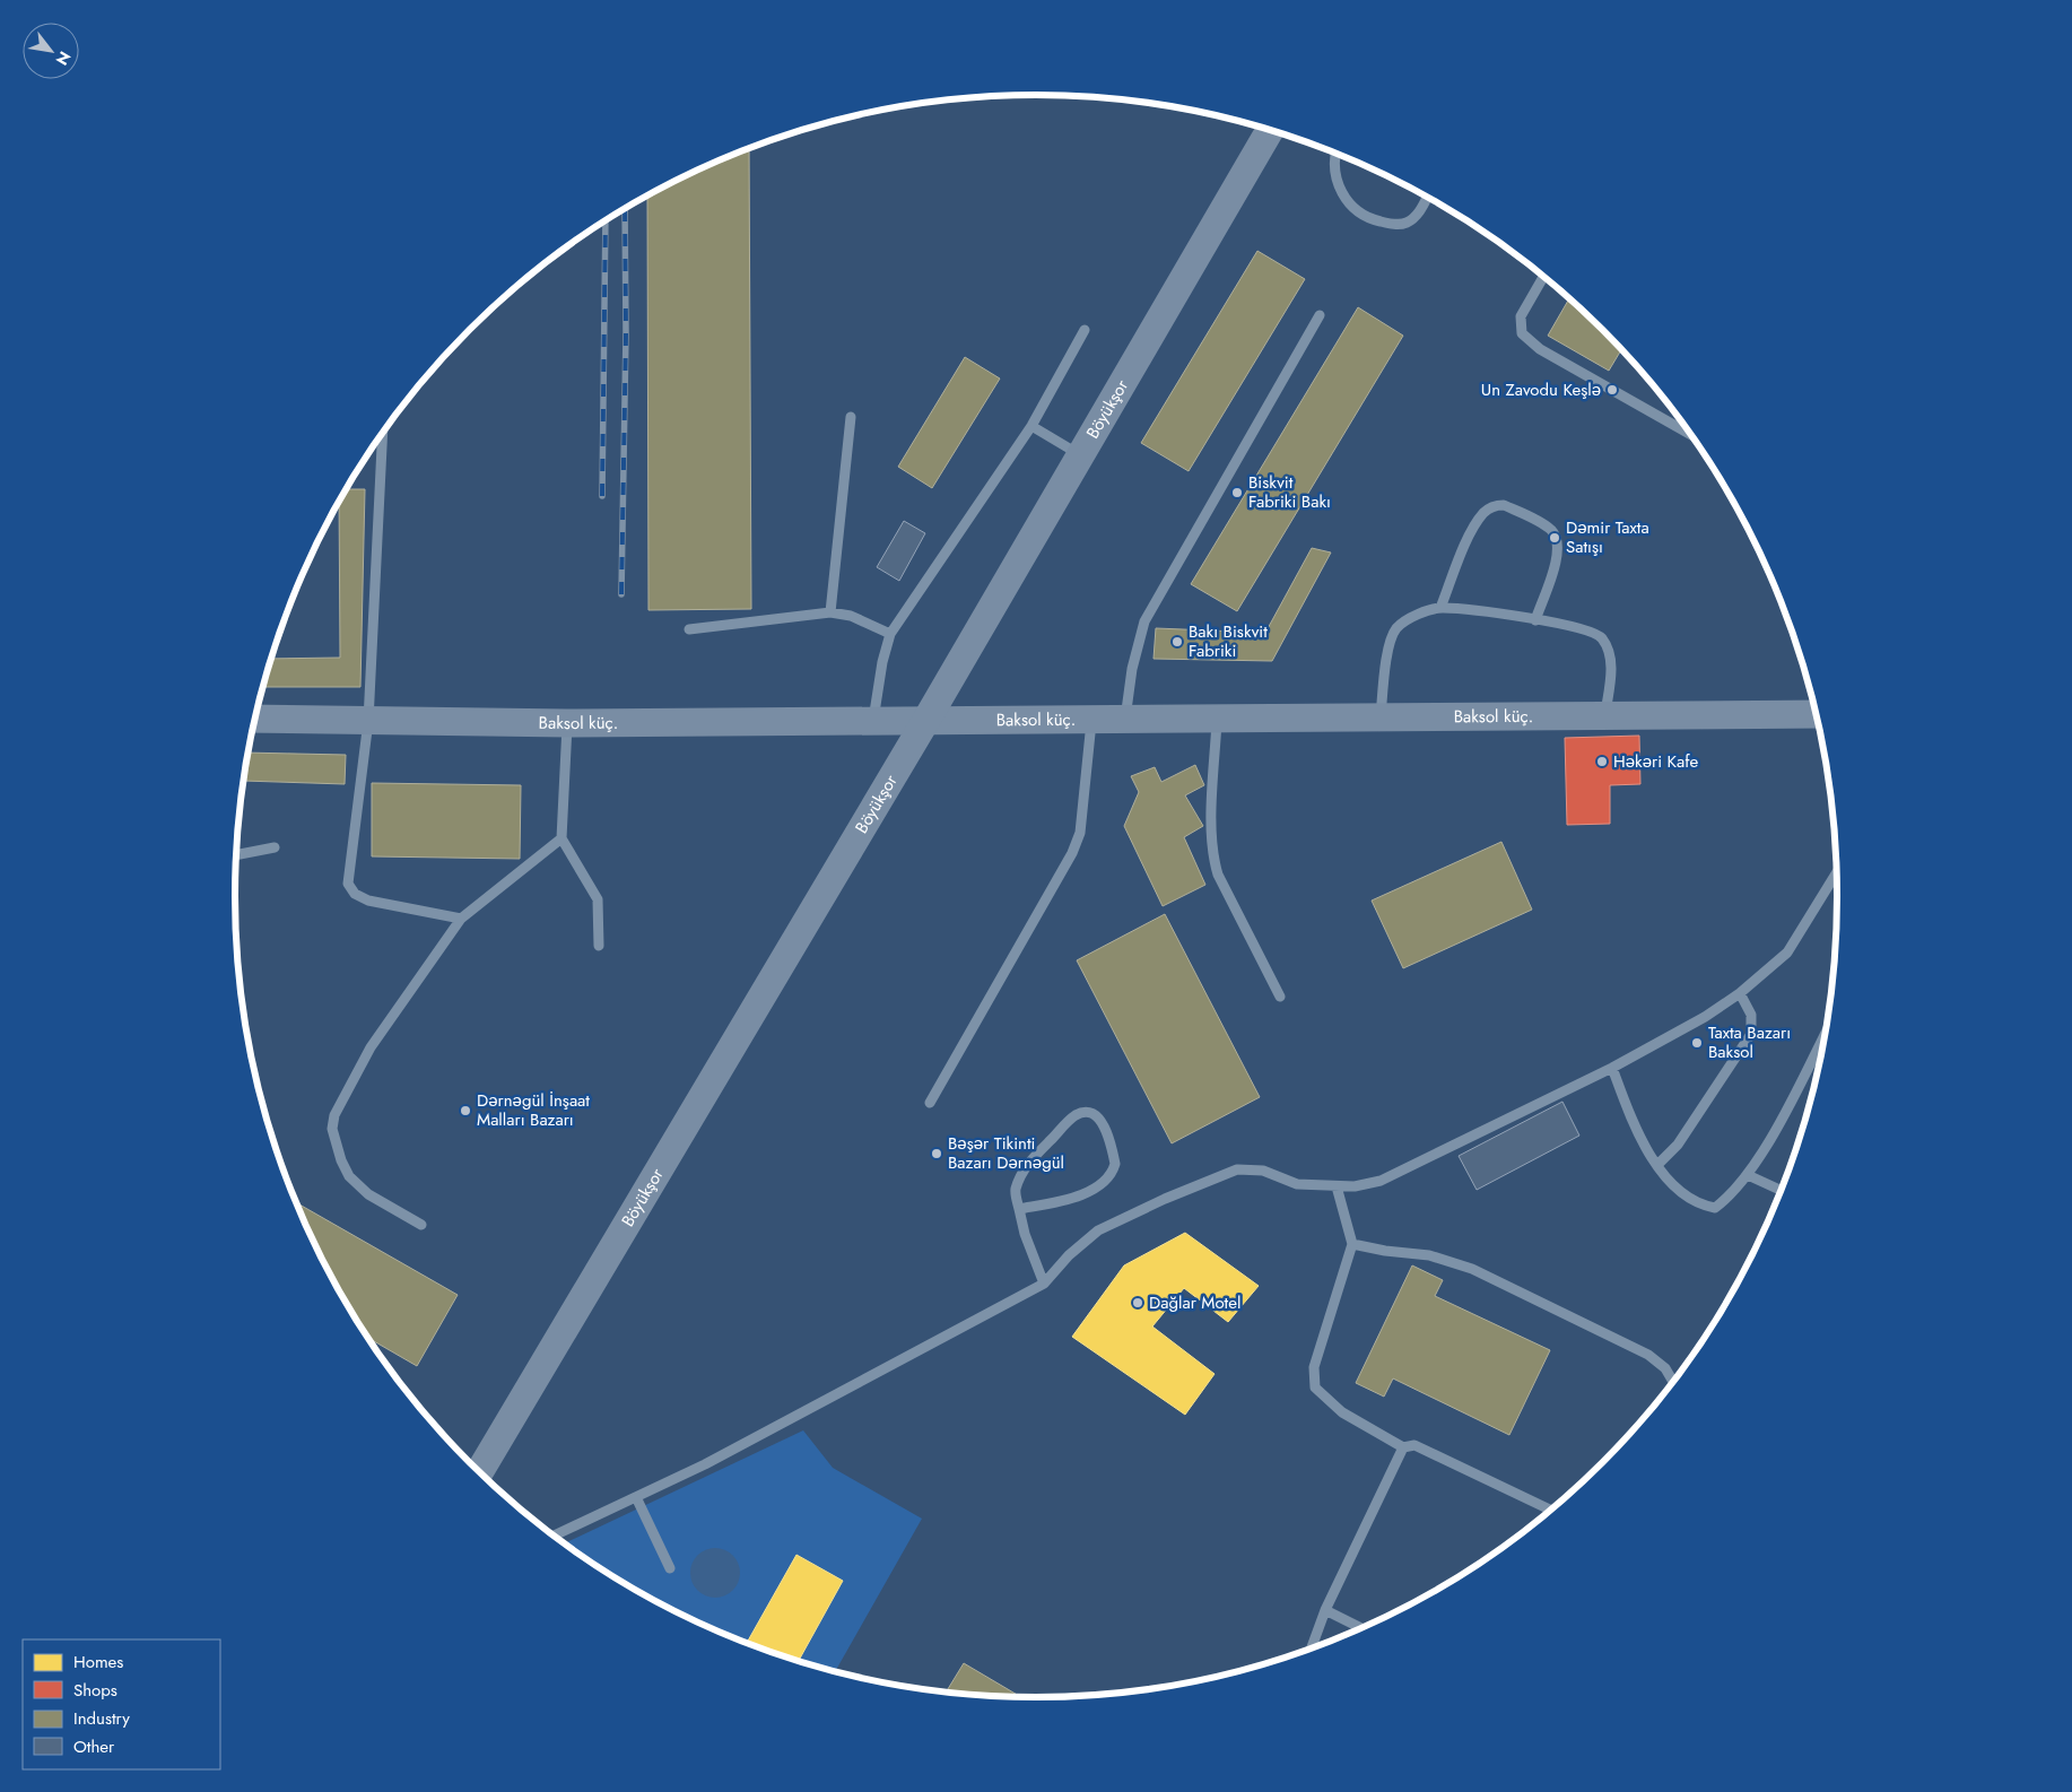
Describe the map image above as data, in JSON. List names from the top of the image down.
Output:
{
  "streets": {
    "main road": ["Böyükşor", "Baksol küç."]
  },
  "crossings": [
    ["Böyükşor", "Baksol küç."]
  ],
  "places": [
    "Un Zavodu Keşlə",
    "Biskvit Fabriki Bakı",
    "Dəmir Taxta Satışı",
    "Bakı Biskvit Fabriki",
    "Həkəri Kafe",
    "Taxta Bazarı Baksol",
    "Dərnəgül İnşaat Malları Bazarı",
    "Bəşər Tikinti Bazarı Dərnəgül",
    "Dağlar Motel"
  ],
  "legend": [
    "Homes",
    "Shops",
    "Industry",
    "Other"
  ],
  "north": "bottom right"
}
